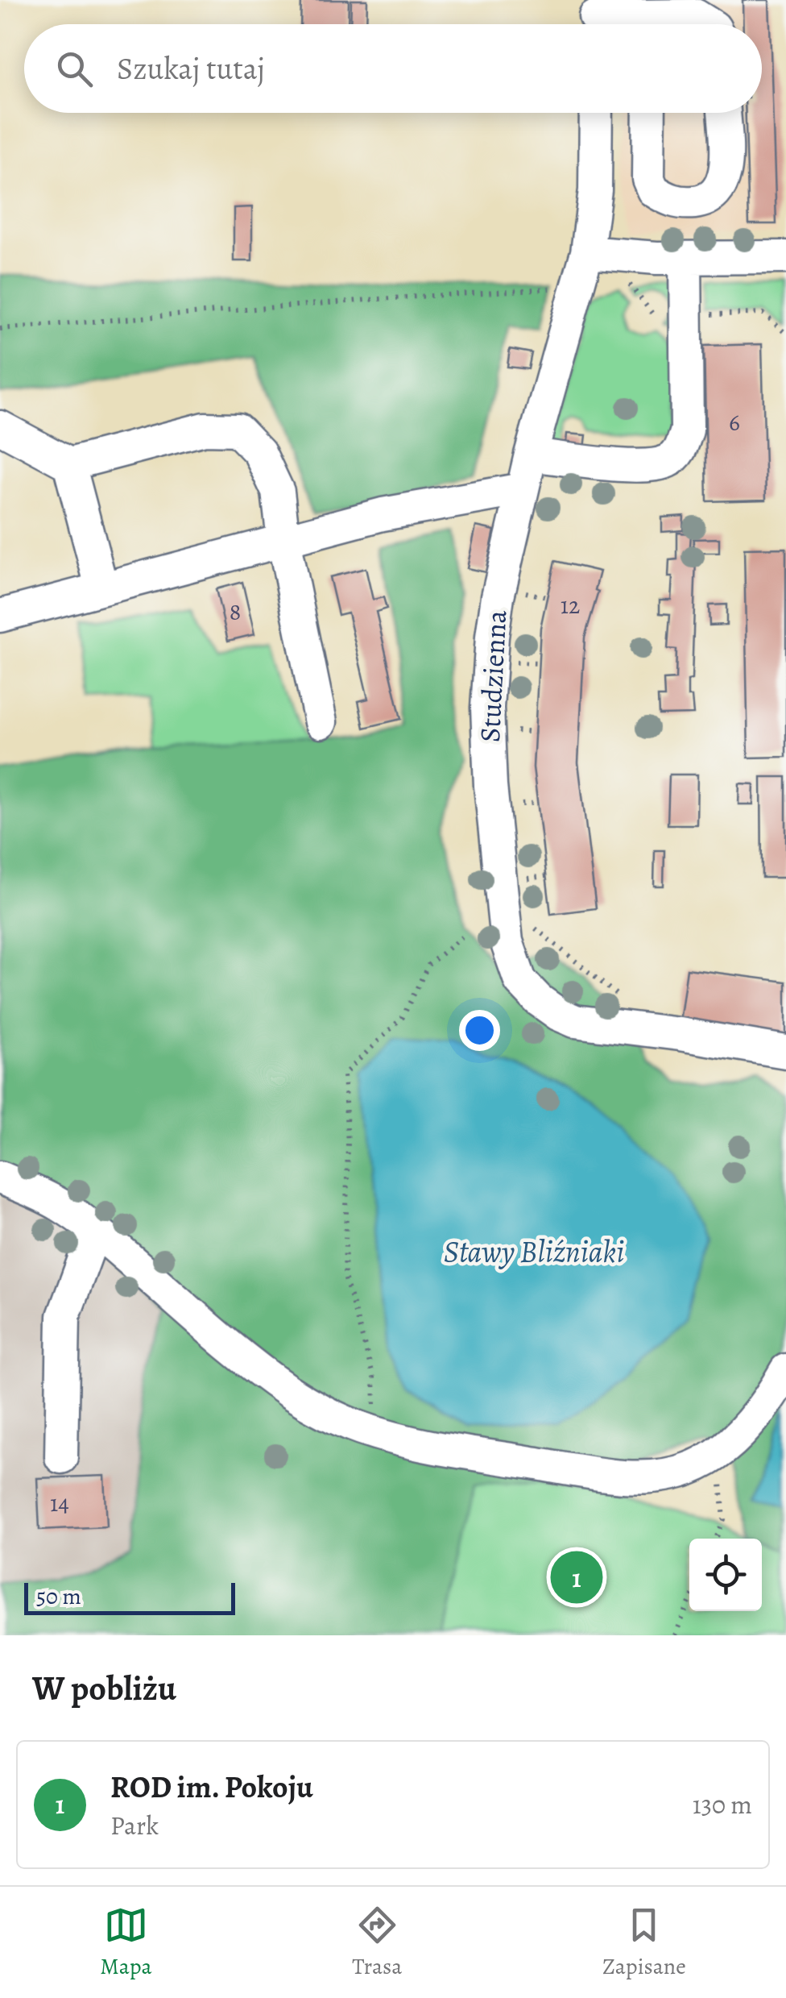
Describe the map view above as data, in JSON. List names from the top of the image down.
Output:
{
  "streets": {
    "street": ["Studzienna"]
  },
  "water": ["Stawy Bliźniaki"],
  "house_numbers": [
    "6",
    "12",
    "8",
    "14"
  ],
  "scale_bar": "50 m",
  "page": {
    "search": "Szukaj tutaj",
    "pins": "1",
    "scale": "50 m",
    "heading": "W pobliżu",
    "list": [
      {
        "mark": "1",
        "name": "ROD im. Pokoju",
        "note": "Park",
        "value": "130 m"
      }
    ],
    "nav": ["Mapa", "Trasa", "Zapisane"]
  }
}
